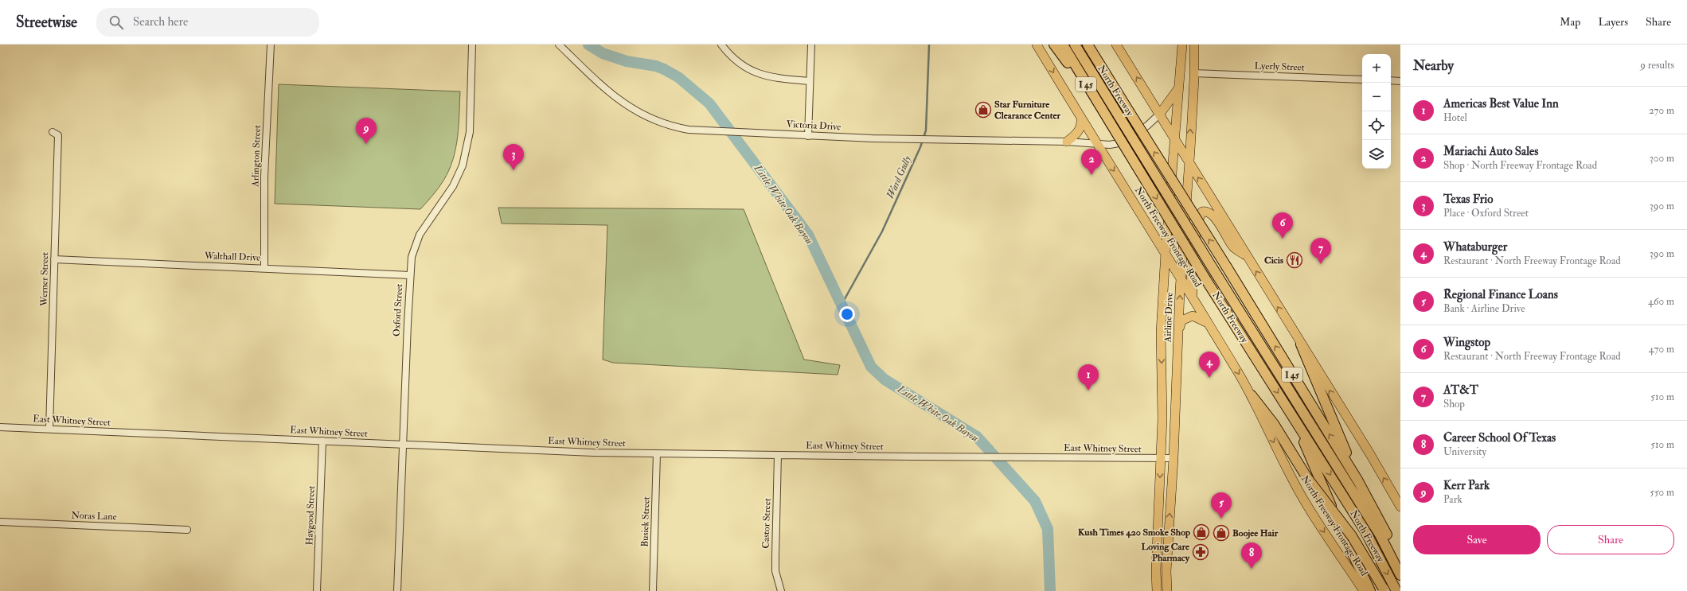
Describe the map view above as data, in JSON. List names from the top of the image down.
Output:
{
  "streets": {
    "highway": ["I 45", "North Freeway"],
    "main road": ["North Freeway Frontage Road", "Airline Drive"],
    "street": [
      "Lyerly Street",
      "Victoria Drive",
      "Arlington Street",
      "Walthall Drive",
      "Werner Street",
      "Oxford Street",
      "East Whitney Street",
      "Haygood Street",
      "Noras Lane",
      "Busiek Street",
      "Castor Street"
    ]
  },
  "crossings": [
    ["Lyerly Street", "Airline Drive"],
    ["Victoria Drive", "North Freeway Frontage Road"],
    ["Arlington Street", "Walthall Drive"],
    ["North Freeway Frontage Road", "Airline Drive"],
    ["Walthall Drive", "Werner Street"],
    ["Walthall Drive", "Oxford Street"],
    ["Werner Street", "East Whitney Street"],
    ["Oxford Street", "East Whitney Street"],
    ["Airline Drive", "East Whitney Street"],
    ["East Whitney Street", "Haygood Street"],
    ["East Whitney Street", "Busiek Street"],
    ["East Whitney Street", "Castor Street"]
  ],
  "water": ["Ward Gully", "Little White Oak Bayou"],
  "places": {
    "shop": ["Star Furniture Clearance Center", "Kush Times 420 Smoke Shop", "Boojee Hair"],
    "restaurant": ["Cicis"],
    "pharmacy": ["Loving Care Pharmacy"]
  },
  "page": {
    "header": "Streetwise",
    "search": "Search here",
    "nav": ["Map", "Layers", "Share"],
    "heading": ["Nearby", "9 results"],
    "map_buttons": ["+", "−"],
    "list": [
      {
        "mark": "1",
        "name": "Americas Best Value Inn",
        "note": "Hotel",
        "value": "270 m"
      },
      {
        "mark": "2",
        "name": "Mariachi Auto Sales",
        "note": "Shop · North Freeway Frontage Road",
        "value": "300 m"
      },
      {
        "mark": "3",
        "name": "Texas Frio",
        "note": "Place · Oxford Street",
        "value": "390 m"
      },
      {
        "mark": "4",
        "name": "Whataburger",
        "note": "Restaurant · North Freeway Frontage Road",
        "value": "390 m"
      },
      {
        "mark": "5",
        "name": "Regional Finance Loans",
        "note": "Bank · Airline Drive",
        "value": "460 m"
      },
      {
        "mark": "6",
        "name": "Wingstop",
        "note": "Restaurant · North Freeway Frontage Road",
        "value": "470 m"
      },
      {
        "mark": "7",
        "name": "AT&T",
        "note": "Shop",
        "value": "510 m"
      },
      {
        "mark": "8",
        "name": "Career School Of Texas",
        "note": "University",
        "value": "510 m"
      },
      {
        "mark": "9",
        "name": "Kerr Park",
        "note": "Park",
        "value": "550 m"
      }
    ],
    "pins": [
      "9",
      "3",
      "2",
      "6",
      "7",
      "4",
      "1",
      "5",
      "8"
    ],
    "buttons": ["Save", "Share"]
  }
}
